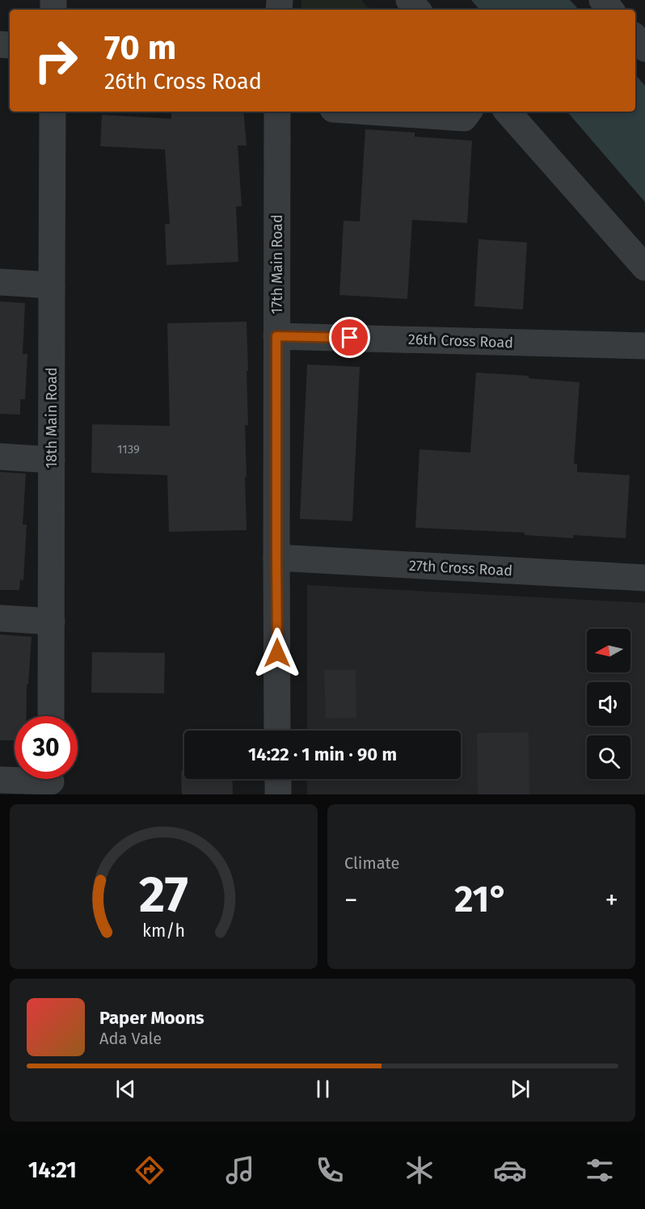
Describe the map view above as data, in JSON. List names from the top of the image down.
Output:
{
  "streets": {
    "street": [
      "17th Main Road",
      "26th Cross Road",
      "18th Main Road",
      "27th Cross Road"
    ]
  },
  "crossings": [
    ["17th Main Road", "26th Cross Road"],
    ["17th Main Road", "27th Cross Road"]
  ],
  "house_numbers": ["1139"],
  "north": "left",
  "page": {
    "turn": ["70 m", "26th Cross Road"],
    "limit": "30",
    "trip": "14:22 · 1 min · 90 m",
    "tile": "Climate",
    "heat": ["−", "21°", "+"],
    "song": ["Paper Moons", "Ada Vale"],
    "tabs": "14:21",
    "gauge": ["27", "km/h"]
  }
}
